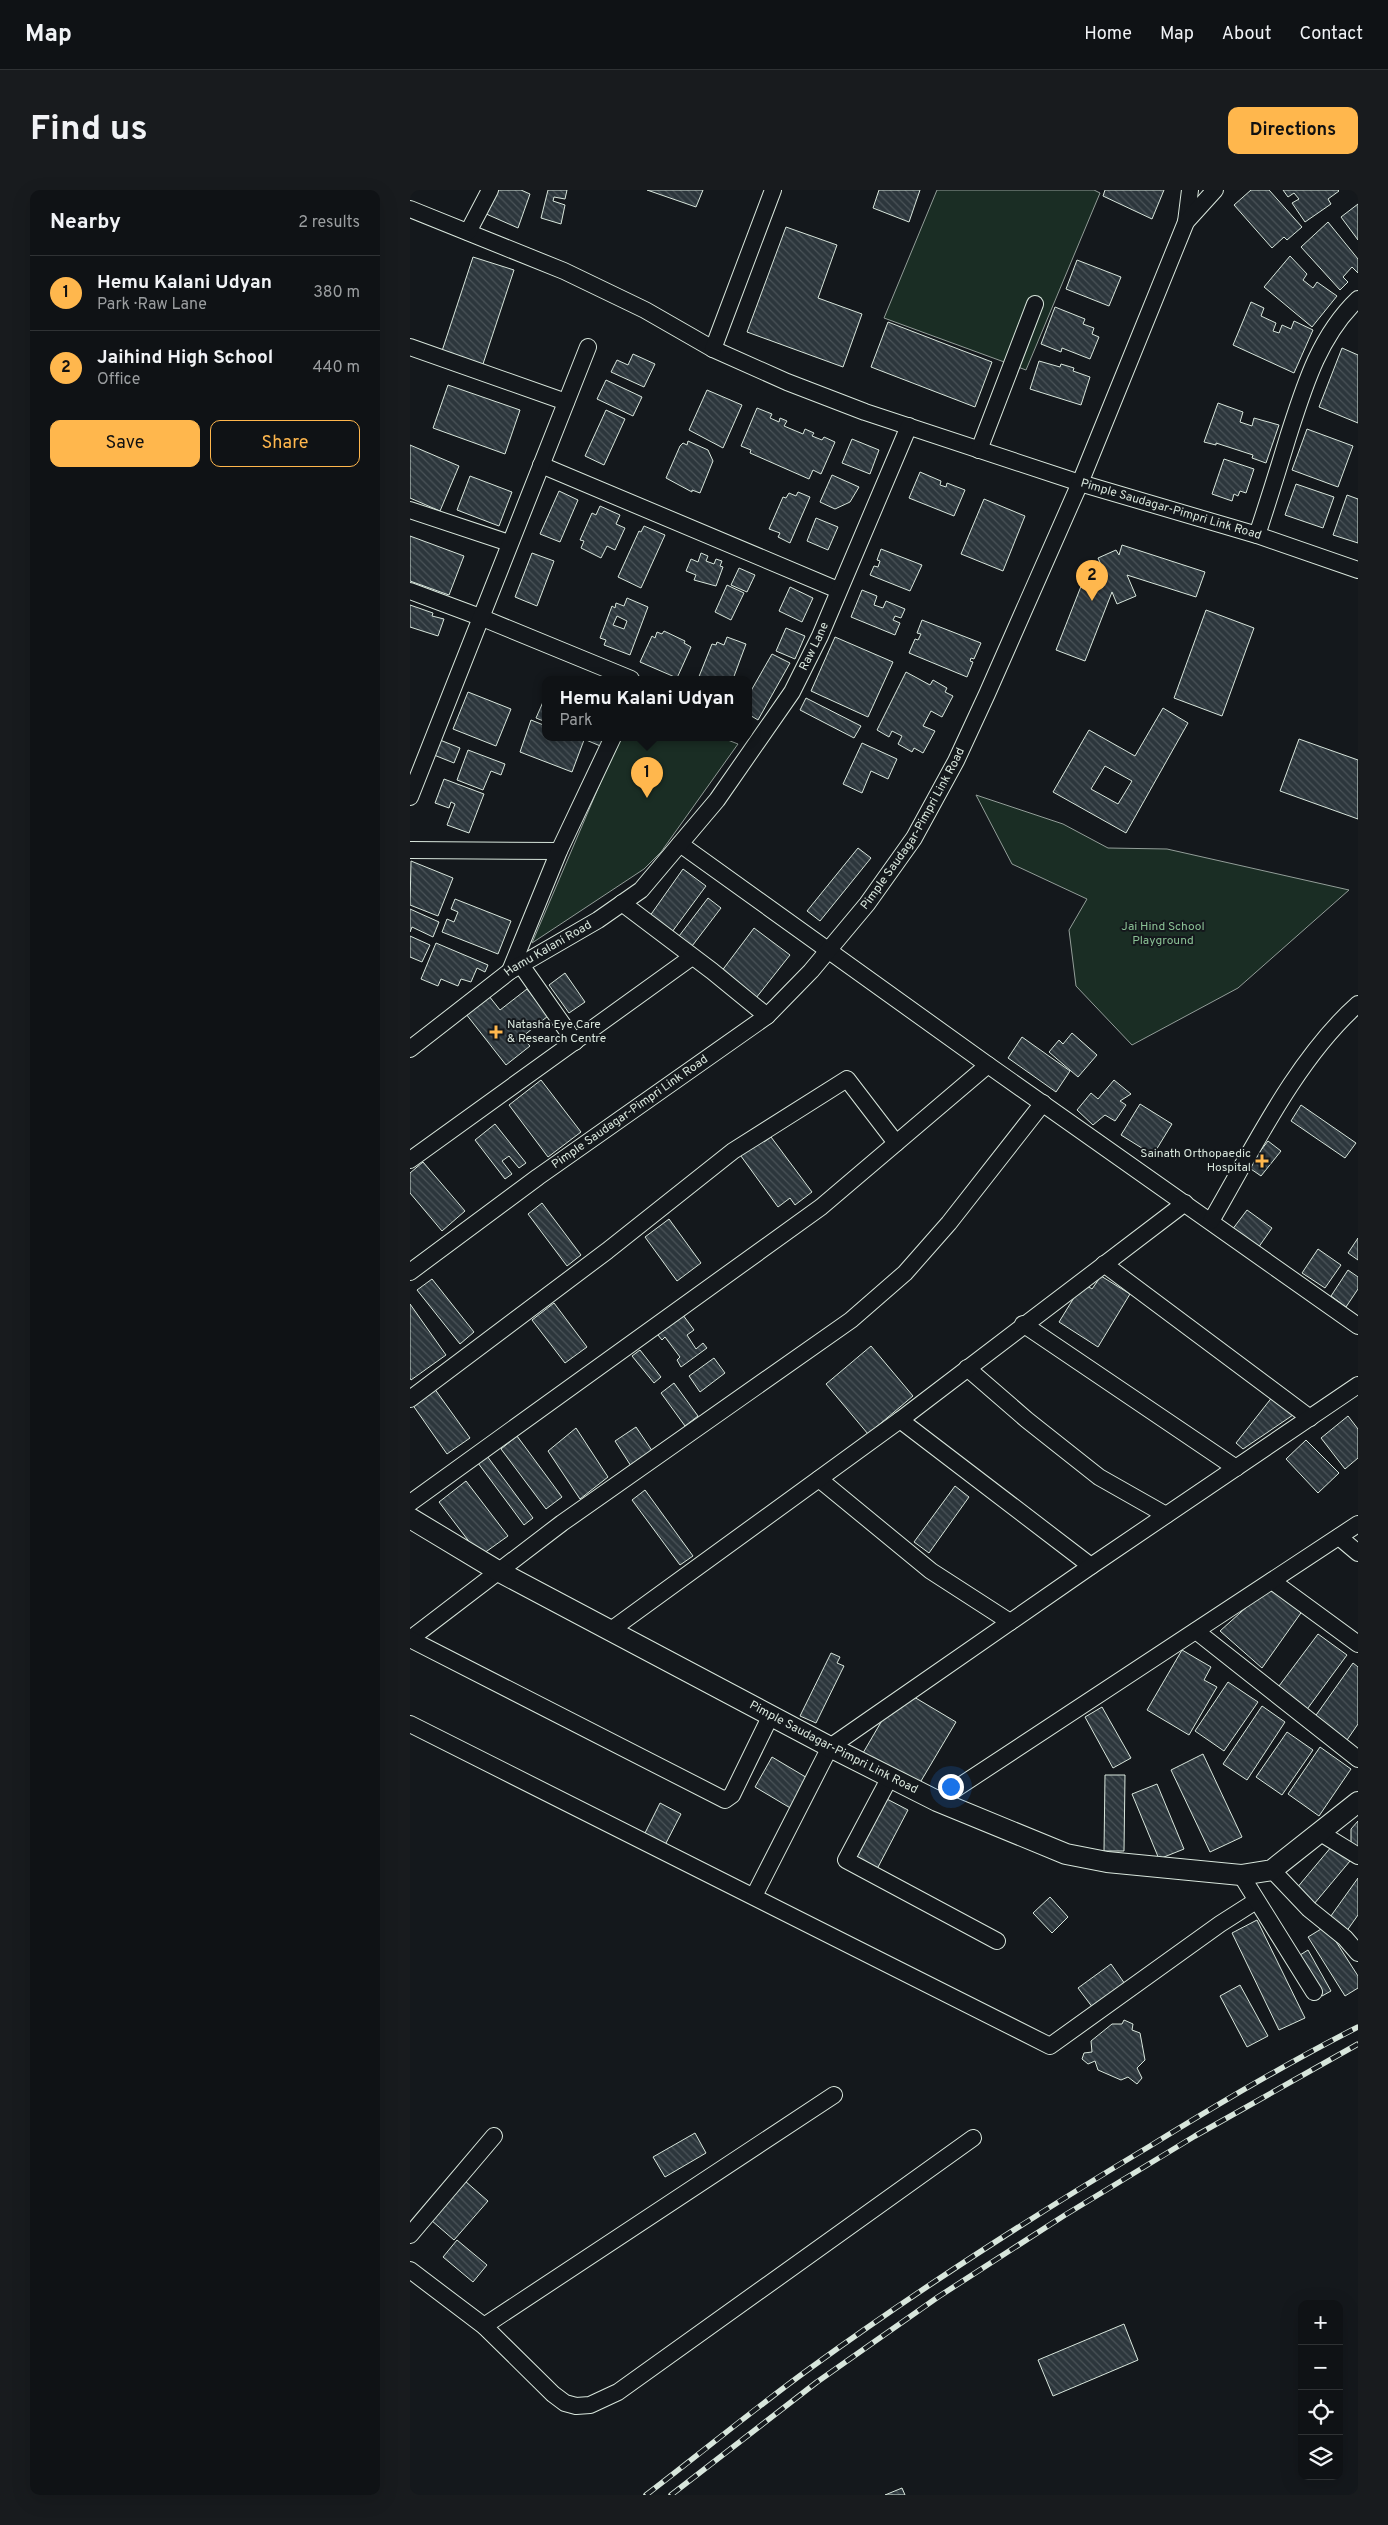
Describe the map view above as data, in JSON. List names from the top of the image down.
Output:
{
  "streets": {
    "street": ["Pimple Saudagar-Pimpri Link Road", "Raw Lane", "Hamu Kalani Road"]
  },
  "crossings": [
    ["Raw Lane", "Hamu Kalani Road"]
  ],
  "parks": ["Jai Hind School Playground"],
  "places": {
    "health": ["Natasha Eye Care & Research Centre", "Sainath Orthopaedic Hospital"]
  },
  "page": {
    "header": "Map",
    "nav": [
      "Home",
      "Map",
      "About",
      "Contact"
    ],
    "buttons": [
      "Directions",
      ["Save", "Share"]
    ],
    "title": "Find us",
    "heading": ["Nearby", "2 results"],
    "list": [
      {
        "mark": "1",
        "name": "Hemu Kalani Udyan",
        "note": "Park · Raw Lane",
        "value": "380 m"
      },
      {
        "mark": "2",
        "name": "Jaihind High School",
        "note": "Office",
        "value": "440 m"
      }
    ],
    "pins": ["2", "1"],
    "popup": ["Hemu Kalani Udyan", "Park"],
    "map_buttons": ["+", "−"]
  }
}
